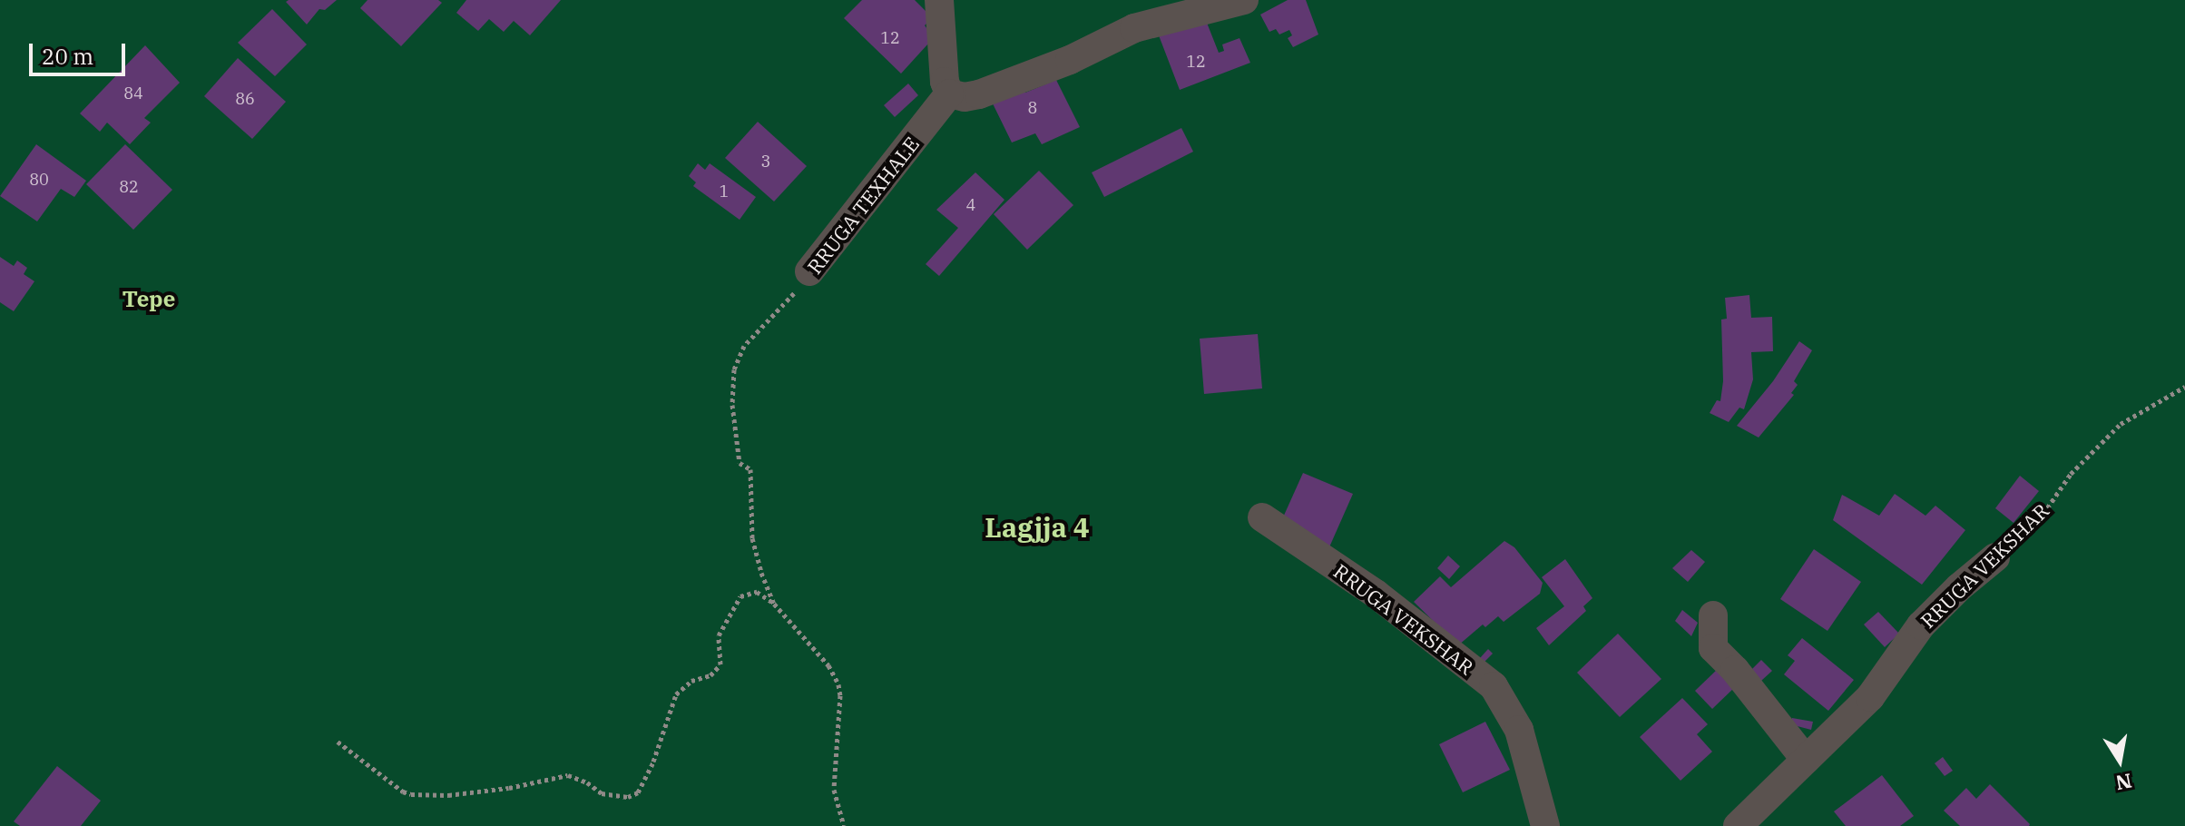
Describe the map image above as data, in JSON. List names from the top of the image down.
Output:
{
  "streets": {
    "street": ["RRUGA TEXHALE", "RRUGA VEKSHAR"]
  },
  "districts": ["Tepe", "Lagjja 4"],
  "house_numbers": [
    "12",
    "12",
    "84",
    "86",
    "8",
    "3",
    "80",
    "82",
    "1",
    "4"
  ],
  "scale_bar": "20 m",
  "north": "bottom"
}
